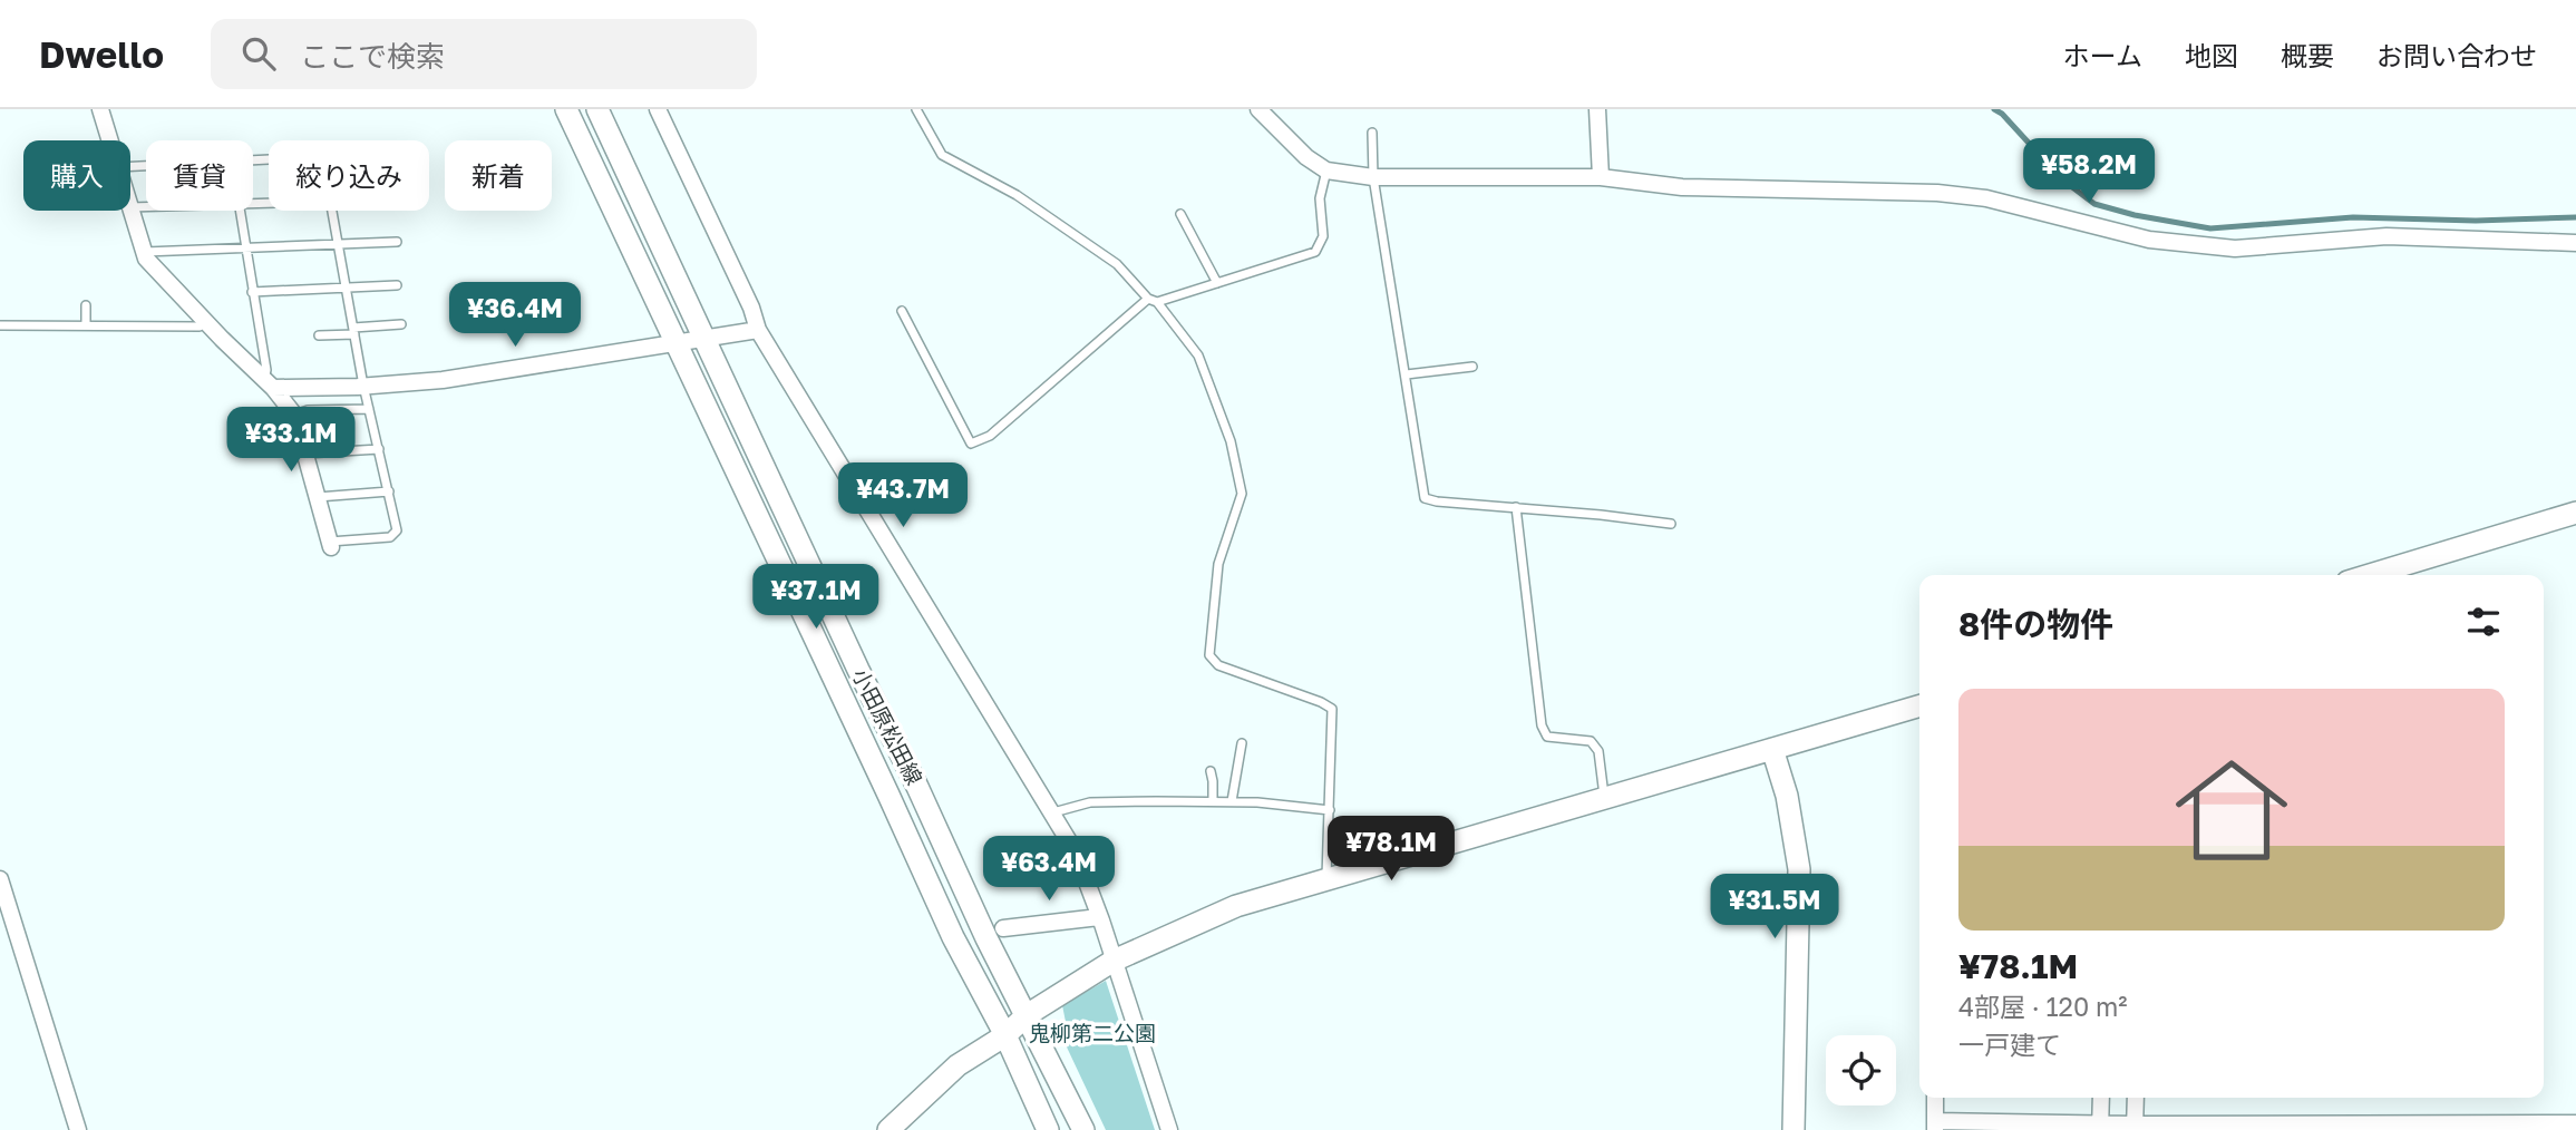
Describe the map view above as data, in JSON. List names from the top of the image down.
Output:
{
  "streets": {
    "main road": ["小田原松田線"]
  },
  "parks": ["鬼柳第二公園"],
  "page": {
    "header": "Dwello",
    "search": "ここで検索",
    "nav": [
      "ホーム",
      "地図",
      "概要",
      "お問い合わせ"
    ],
    "price": [
      "¥58.2M",
      "¥36.4M",
      "¥33.1M",
      "¥43.7M",
      "¥37.1M",
      "¥78.1M",
      "¥63.4M",
      "¥31.5M"
    ],
    "chip": [
      "購入",
      "賃貸",
      "絞り込み",
      "新着"
    ],
    "heading": "8件の物件",
    "list": [
      {
        "name": "¥78.1M",
        "note": "4部屋 · 120 m² · 一戸建て"
      }
    ]
  }
}
